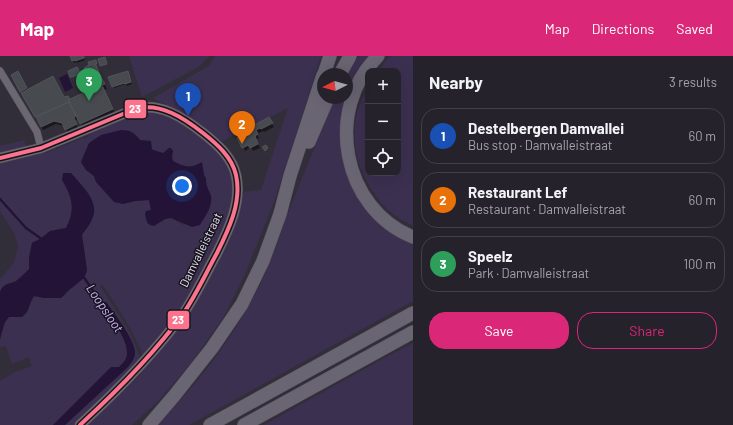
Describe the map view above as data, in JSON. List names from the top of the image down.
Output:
{
  "streets": {
    "street": ["Damvalleistraat"]
  },
  "water": ["Loopsloot"],
  "lines": ["transit line 23"],
  "north": "left",
  "page": {
    "header": "Map",
    "nav": ["Map", "Directions", "Saved"],
    "heading": ["Nearby", "3 results"],
    "map_buttons": ["+", "−"],
    "pins": ["3", "1", "2"],
    "list": [
      {
        "mark": "1",
        "name": "Destelbergen Damvallei",
        "note": "Bus stop · Damvalleistraat",
        "value": "60 m"
      },
      {
        "mark": "2",
        "name": "Restaurant Lef",
        "note": "Restaurant · Damvalleistraat",
        "value": "60 m"
      },
      {
        "mark": "3",
        "name": "Speelz",
        "note": "Park · Damvalleistraat",
        "value": "100 m"
      }
    ],
    "buttons": ["Save", "Share"]
  }
}
